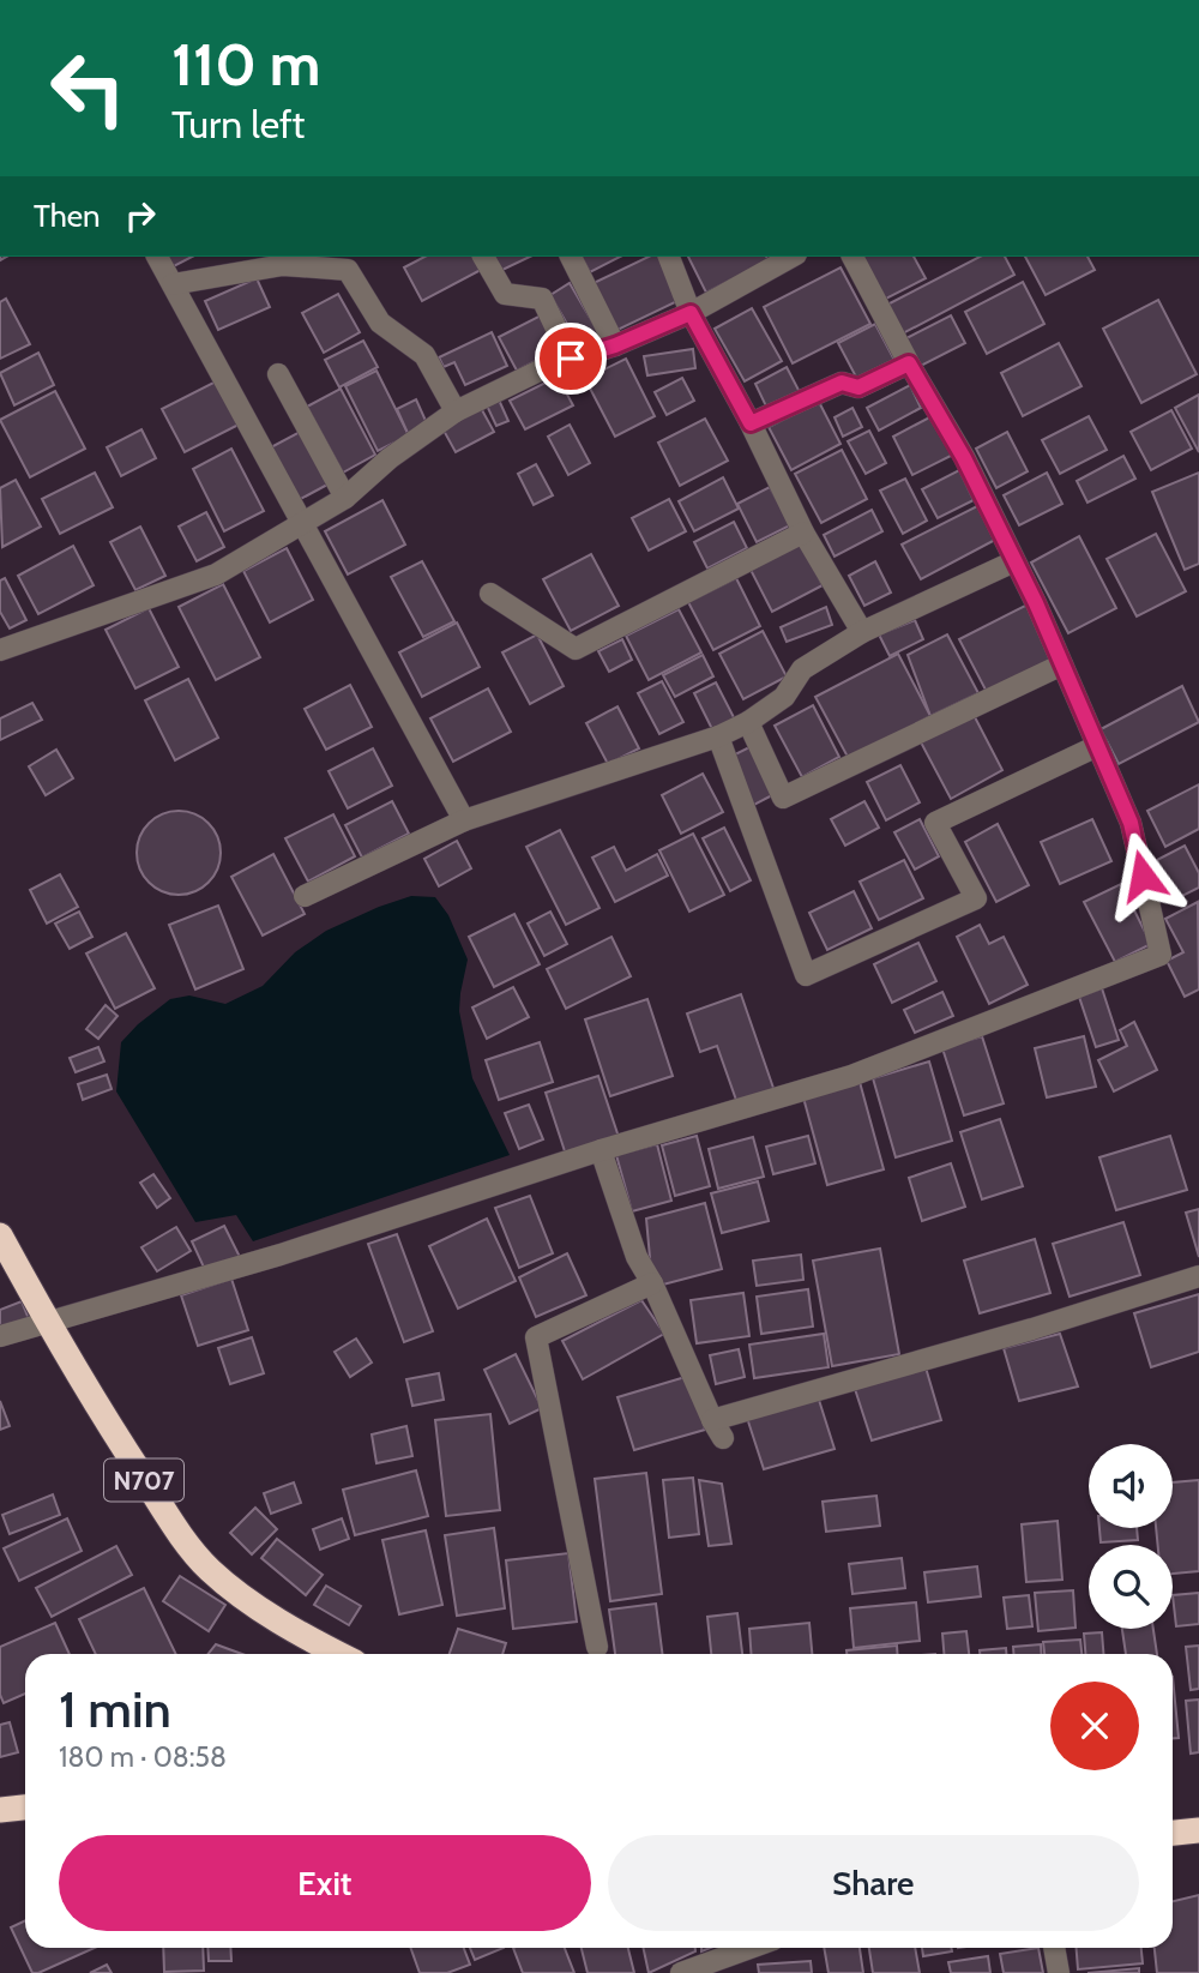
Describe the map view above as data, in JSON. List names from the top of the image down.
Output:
{
  "streets": {
    "highway": ["N707"]
  },
  "page": {
    "turn": ["110 m", "Turn left"],
    "then": "Then",
    "heading": ["1 min", "180 m · 08:58"],
    "buttons": ["Exit", "Share"]
  }
}
